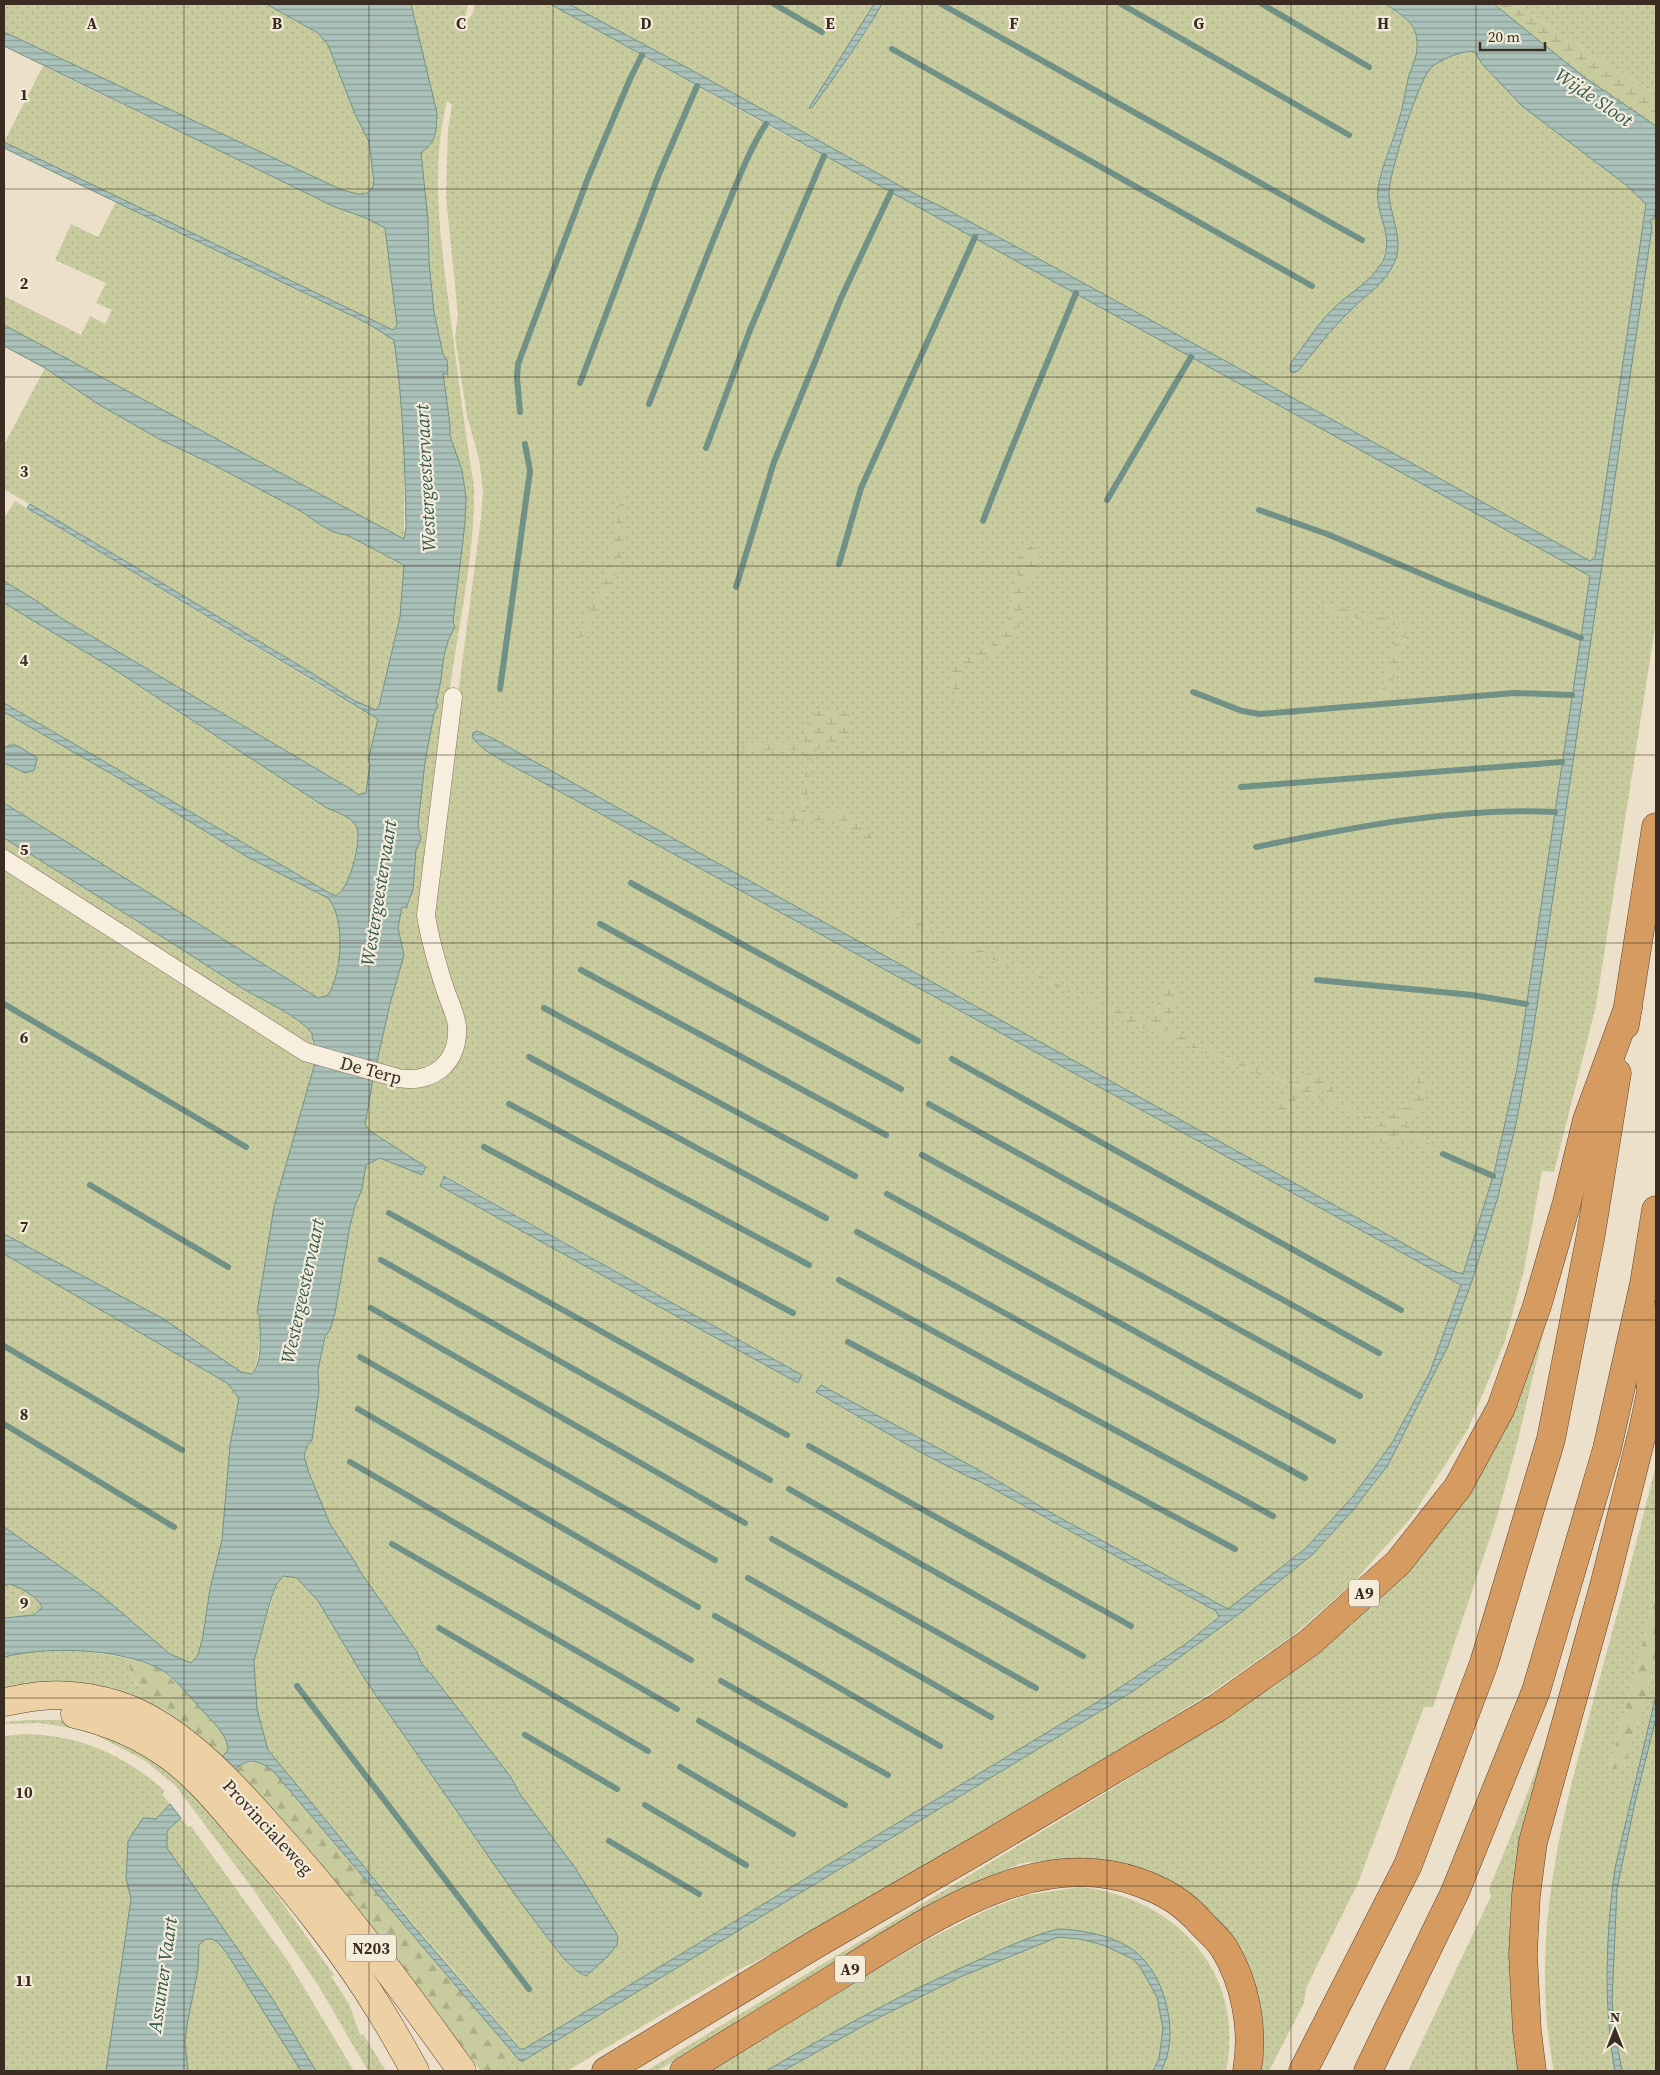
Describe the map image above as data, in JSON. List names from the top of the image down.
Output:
{
  "streets": {
    "highway": ["A9"],
    "main road": ["Provincialeweg", "N203"],
    "street": ["De Terp"]
  },
  "water": ["Wijde Sloot", "Westergeestervaart", "Assumer Vaart"],
  "scale_bar": "20 m",
  "north": "top",
  "grid": {
    "columns": [
      "A",
      "B",
      "C",
      "D",
      "E",
      "F",
      "G",
      "H"
    ],
    "rows": [
      "1",
      "2",
      "3",
      "4",
      "5",
      "6",
      "7",
      "8",
      "9",
      "10",
      "11"
    ]
  }
}
